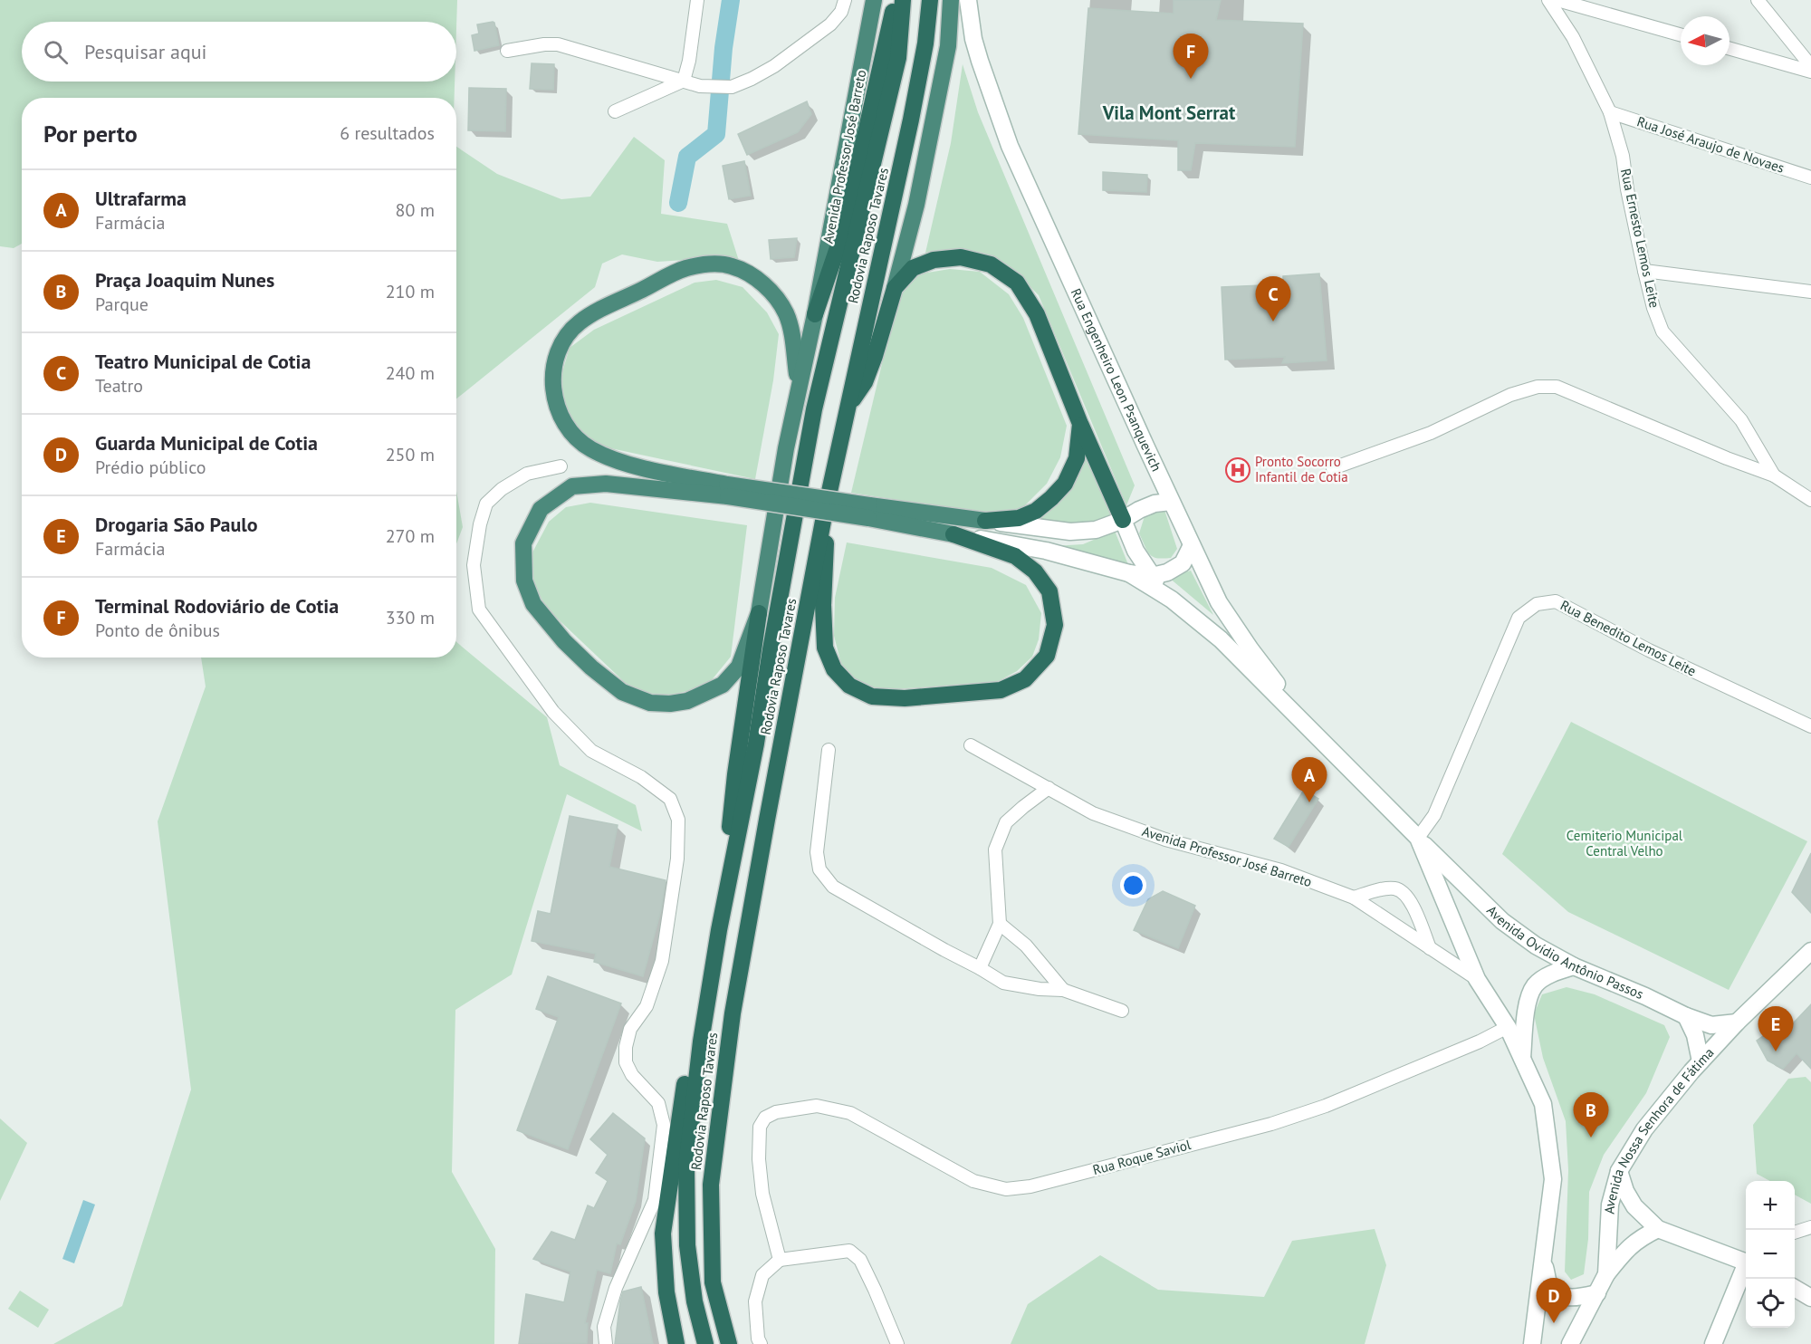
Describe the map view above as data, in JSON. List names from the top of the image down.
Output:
{
  "streets": {
    "highway": ["Avenida Professor José Barreto", "Rodovia Raposo Tavares"],
    "main road": ["Rua Engenheiro Leon Psanquevich", "Avenida Ovídio Antônio Passos", "Avenida Nossa Senhora de Fátima"],
    "street": [
      "Rua José Araujo de Novaes",
      "Rua Ernesto Lemos Leite",
      "Rua Benedito Lemos Leite",
      "Rua Roque Saviol"
    ]
  },
  "crossings": [
    ["Rua José Araujo de Novaes", "Rua Ernesto Lemos Leite"],
    ["Avenida Professor José Barreto", "Rua Engenheiro Leon Psanquevich"],
    ["Rua Engenheiro Leon Psanquevich", "Rua Benedito Lemos Leite"],
    ["Rua Engenheiro Leon Psanquevich", "Avenida Ovídio Antônio Passos"],
    ["Rua Engenheiro Leon Psanquevich", "Rua Roque Saviol"],
    ["Rua Benedito Lemos Leite", "Avenida Ovídio Antônio Passos"],
    ["Avenida Ovídio Antônio Passos", "Avenida Nossa Senhora de Fátima"]
  ],
  "districts": ["Vila Mont Serrat"],
  "parks": ["Cemiterio Municipal Central Velho"],
  "places": {
    "hospital": ["Pronto Socorro Infantil de Cotia"]
  },
  "north": "left",
  "page": {
    "search": "Pesquisar aqui",
    "pins": [
      "F",
      "C",
      "A",
      "E",
      "B",
      "D"
    ],
    "heading": ["Por perto", "6 resultados"],
    "list": [
      {
        "mark": "A",
        "name": "Ultrafarma",
        "note": "Farmácia",
        "value": "80 m"
      },
      {
        "mark": "B",
        "name": "Praça Joaquim Nunes",
        "note": "Parque",
        "value": "210 m"
      },
      {
        "mark": "C",
        "name": "Teatro Municipal de Cotia",
        "note": "Teatro",
        "value": "240 m"
      },
      {
        "mark": "D",
        "name": "Guarda Municipal de Cotia",
        "note": "Prédio público",
        "value": "250 m"
      },
      {
        "mark": "E",
        "name": "Drogaria São Paulo",
        "note": "Farmácia",
        "value": "270 m"
      },
      {
        "mark": "F",
        "name": "Terminal Rodoviário de Cotia",
        "note": "Ponto de ônibus",
        "value": "330 m"
      }
    ],
    "map_buttons": ["+", "−"]
  }
}
